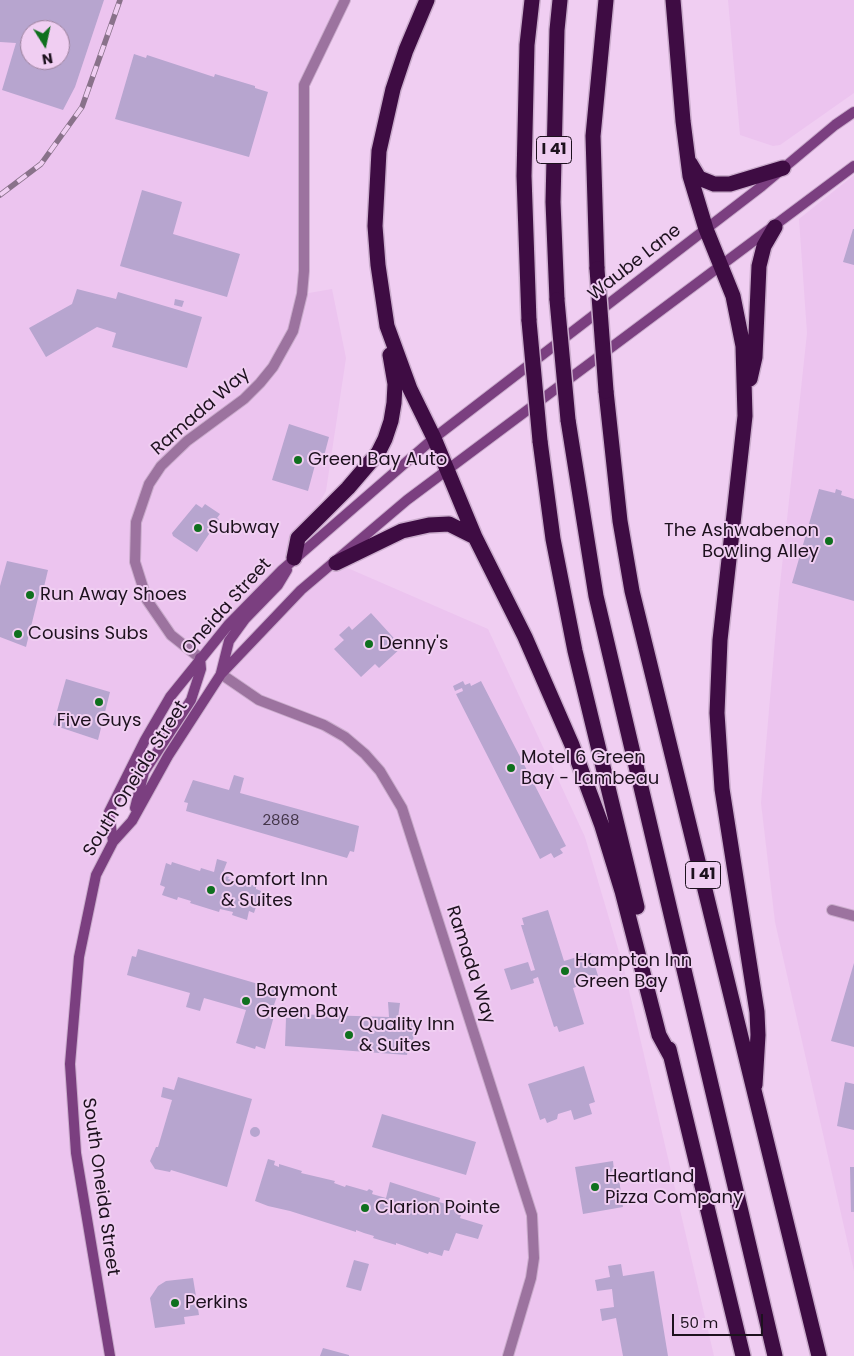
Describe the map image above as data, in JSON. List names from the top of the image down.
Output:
{
  "streets": {
    "highway": ["I 41"],
    "street": [
      "Waube Lane",
      "Ramada Way",
      "Oneida Street",
      "South Oneida Street"
    ]
  },
  "crossings": [
    ["Waube Lane", "Oneida Street"],
    ["Ramada Way", "Oneida Street"],
    ["Ramada Way", "South Oneida Street"],
    ["Oneida Street", "South Oneida Street"]
  ],
  "places": [
    "Green Bay Auto",
    "Subway",
    "The Ashwabenon Bowling Alley",
    "Run Away Shoes",
    "Cousins Subs",
    "Denny's",
    "Five Guys",
    "Motel 6 Green Bay - Lambeau",
    "Comfort Inn & Suites",
    "Hampton Inn Green Bay",
    "Baymont Green Bay",
    "Quality Inn & Suites",
    "Heartland Pizza Company",
    "Clarion Pointe",
    "Perkins"
  ],
  "house_numbers": ["2868"],
  "scale_bar": "50 m",
  "north": "bottom"
}
